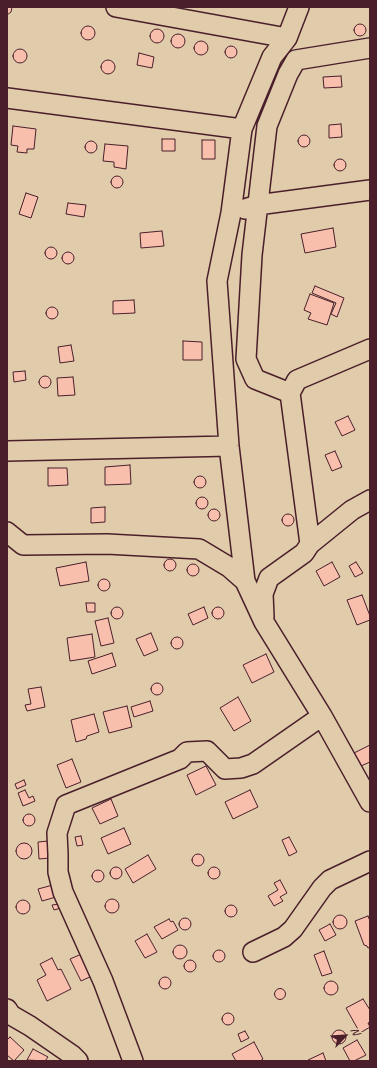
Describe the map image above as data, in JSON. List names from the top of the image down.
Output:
{
  "north": "top right"
}
